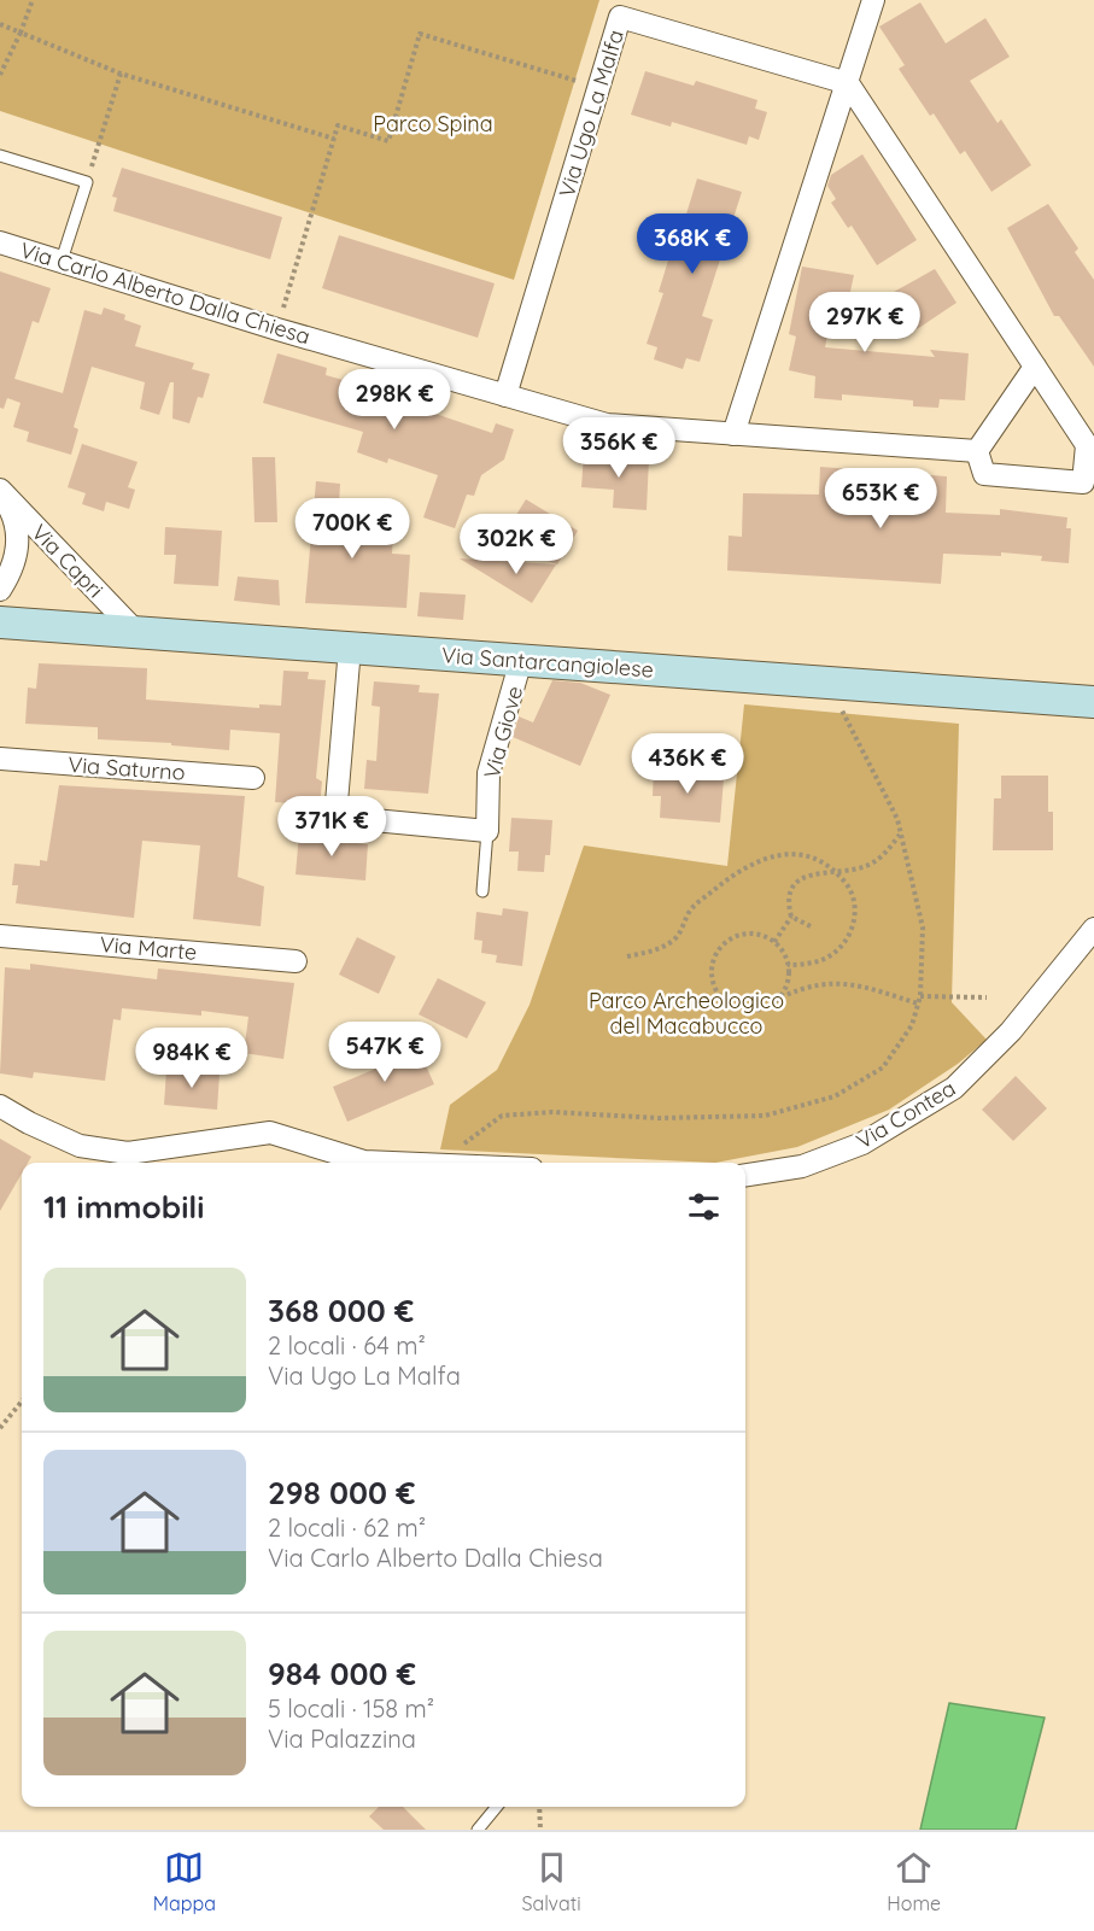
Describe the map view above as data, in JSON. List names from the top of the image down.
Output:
{
  "streets": {
    "main road": ["Via Santarcangiolese"],
    "street": [
      "Via Ugo La Malfa",
      "Via Carlo Alberto Dalla Chiesa",
      "Via Capri",
      "Via Giove",
      "Via Saturno",
      "Via Marte",
      "Via Contea"
    ]
  },
  "crossings": [
    ["Via Ugo La Malfa", "Via Carlo Alberto Dalla Chiesa"],
    ["Via Capri", "Via Santarcangiolese"],
    ["Via Santarcangiolese", "Via Giove"]
  ],
  "parks": ["Parco Spina", "Parco Archeologico del Macabucco"],
  "page": {
    "price": [
      "368K €",
      "297K €",
      "298K €",
      "356K €",
      "653K €",
      "700K €",
      "302K €",
      "436K €",
      "371K €",
      "547K €",
      "984K €"
    ],
    "heading": "11 immobili",
    "list": [
      {
        "name": "368 000 €",
        "note": "2 locali · 64 m² · Via Ugo La Malfa"
      },
      {
        "name": "298 000 €",
        "note": "2 locali · 62 m² · Via Carlo Alberto Dalla Chiesa"
      },
      {
        "name": "984 000 €",
        "note": "5 locali · 158 m² · Via Palazzina"
      }
    ],
    "tabs": ["Mappa", "Salvati", "Home"]
  }
}
